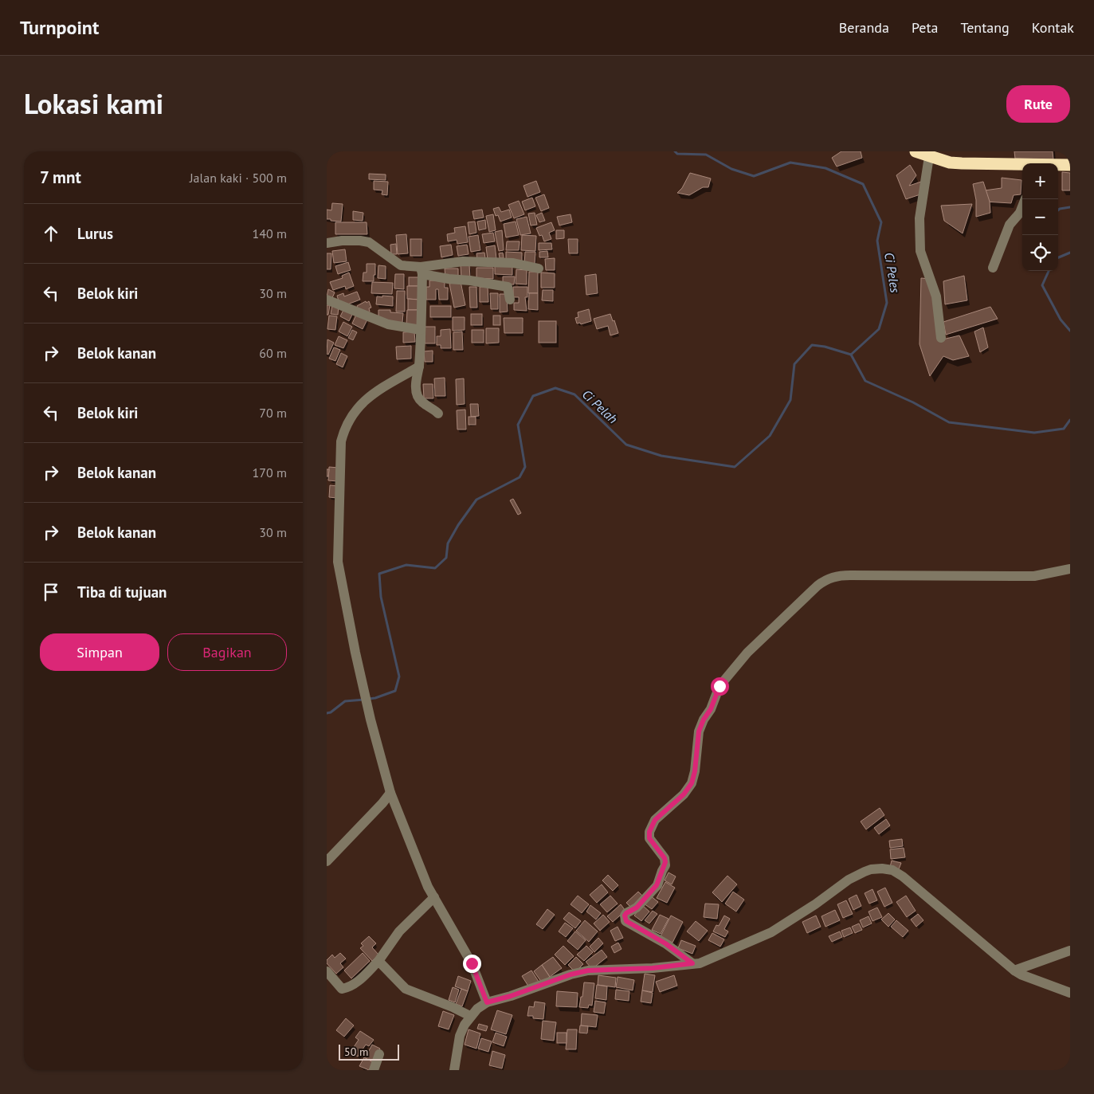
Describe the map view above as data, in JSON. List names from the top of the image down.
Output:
{
  "water": ["Ci Peles", "Ci Pelah"],
  "scale_bar": "50 m",
  "page": {
    "header": "Turnpoint",
    "nav": [
      "Beranda",
      "Peta",
      "Tentang",
      "Kontak"
    ],
    "title": "Lokasi kami",
    "buttons": [
      "Rute",
      ["Simpan", "Bagikan"]
    ],
    "heading": ["7 mnt", "Jalan kaki · 500 m"],
    "map_buttons": ["+", "−"],
    "list": [
      ["Lurus", "140 m"],
      ["Belok kiri", "30 m"],
      ["Belok kanan", "60 m"],
      ["Belok kiri", "70 m"],
      ["Belok kanan", "170 m"],
      ["Belok kanan", "30 m"],
      "Tiba di tujuan"
    ],
    "scale": "50 m"
  }
}
